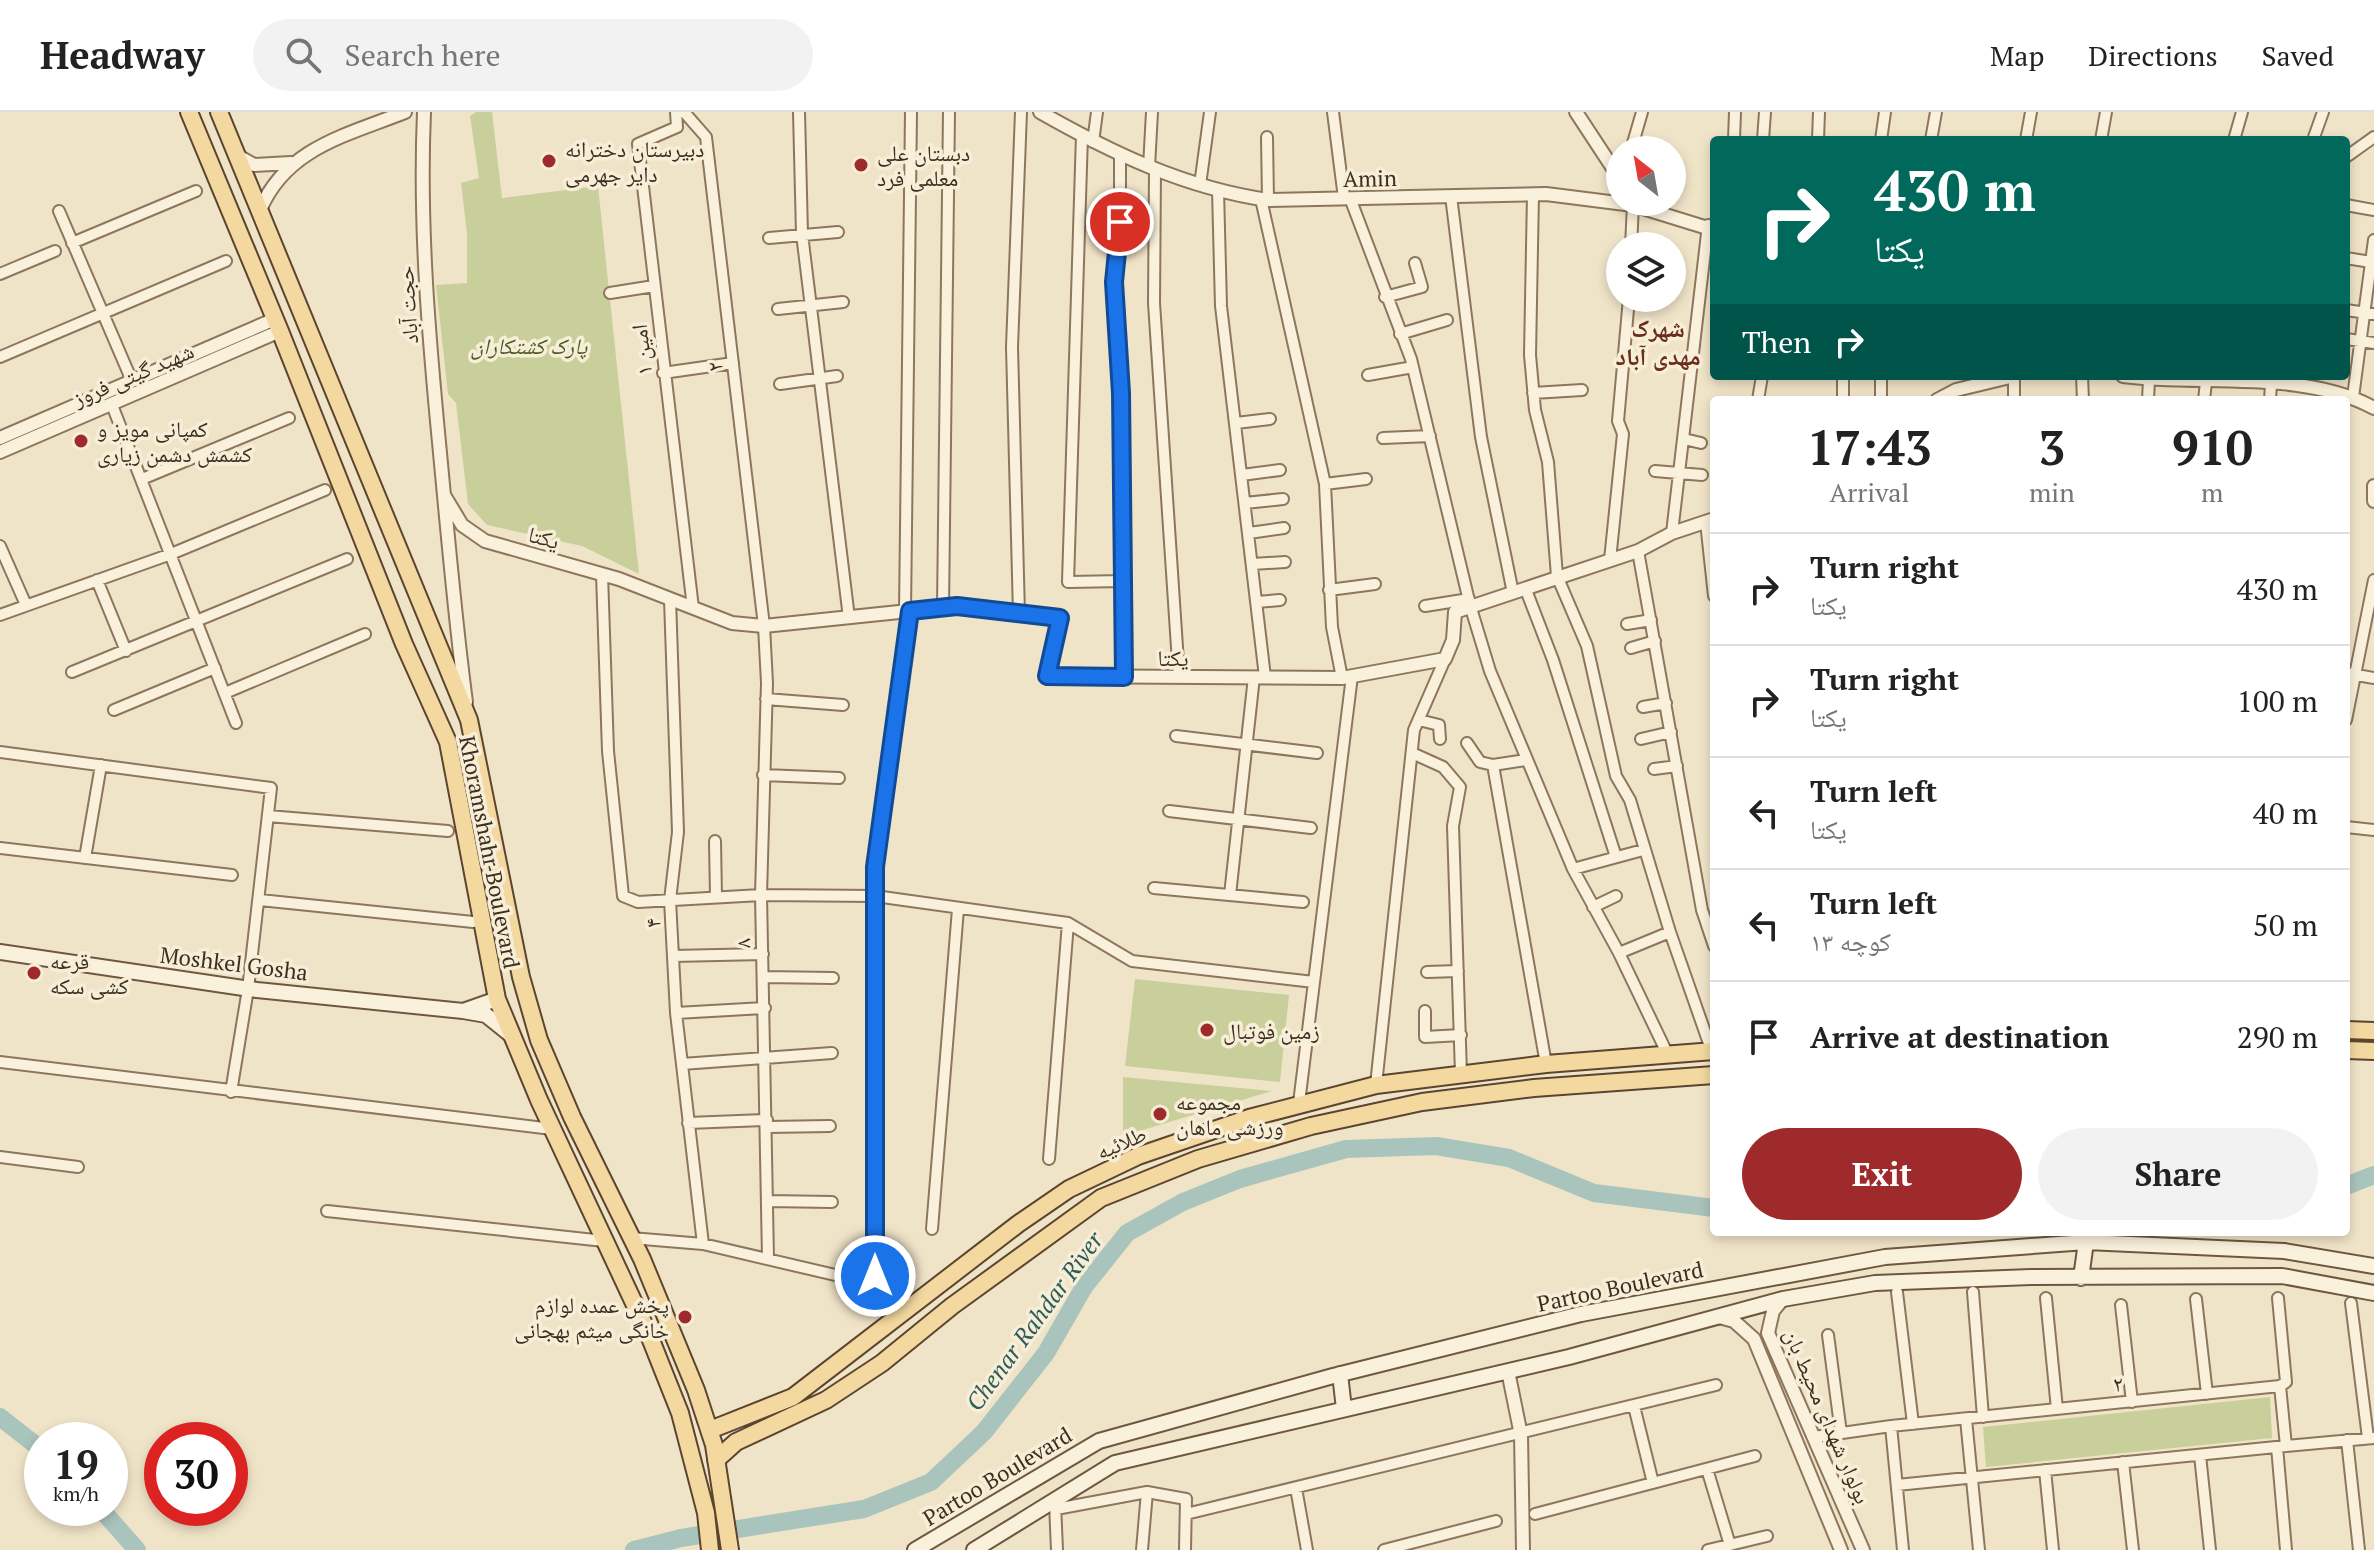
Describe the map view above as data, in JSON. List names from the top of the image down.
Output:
{
  "streets": {
    "main road": [
      "Khoramshahr Boulevard",
      "Moshkel Gosha",
      "طلائیه",
      "Partoo Boulevard"
    ],
    "street": [
      "Amin",
      "حجت آباد",
      "امین ۱",
      "۲",
      "شهید گیتی فروز",
      "یکتا",
      "۴",
      "۸",
      "بولوار شهدای محیط بان"
    ]
  },
  "crossings": [
    ["حجت آباد", "یکتا"],
    ["امین ۱", "یکتا"],
    ["۲", "یکتا"],
    ["۲", "۸"],
    ["۲", "بولوار شهدای محیط بان"],
    ["شهید گیتی فروز", "Khoramshahr Boulevard"],
    ["یکتا", "۴"],
    ["یکتا", "۸"]
  ],
  "districts": ["شهرک مهدی آباد"],
  "water": ["Chenar Rahdar River"],
  "parks": ["پارک کشتکاران"],
  "places": [
    "دبیرستان دخترانه دایر جهرمی",
    "دبستان علی معلمی فرد",
    "کمپانی مویز و کشمش دشمن زیاری",
    "قرعه کشی سکه",
    "زمین فوتبال",
    "مجموعه ورزشی ماهان",
    "پخش عمده لوازم خانگی میثم بهجانی"
  ],
  "north": "top left",
  "page": {
    "header": "Headway",
    "search": "Search here",
    "nav": ["Map", "Directions", "Saved"],
    "turn": ["430 m", "یکتا"],
    "then": "Then",
    "eta": [
      "17:43",
      "Arrival",
      "3",
      "min",
      "910",
      "m"
    ],
    "list": [
      {
        "name": "Turn right",
        "note": "یکتا",
        "value": "430 m"
      },
      {
        "name": "Turn right",
        "note": "یکتا",
        "value": "100 m"
      },
      {
        "name": "Turn left",
        "note": "یکتا",
        "value": "40 m"
      },
      {
        "name": "Turn left",
        "note": "کوچه ۱۳",
        "value": "50 m"
      },
      {
        "name": "Arrive at destination",
        "value": "290 m"
      }
    ],
    "buttons": ["Exit", "Share"],
    "speed": "19 km/h",
    "limit": "30"
  }
}
